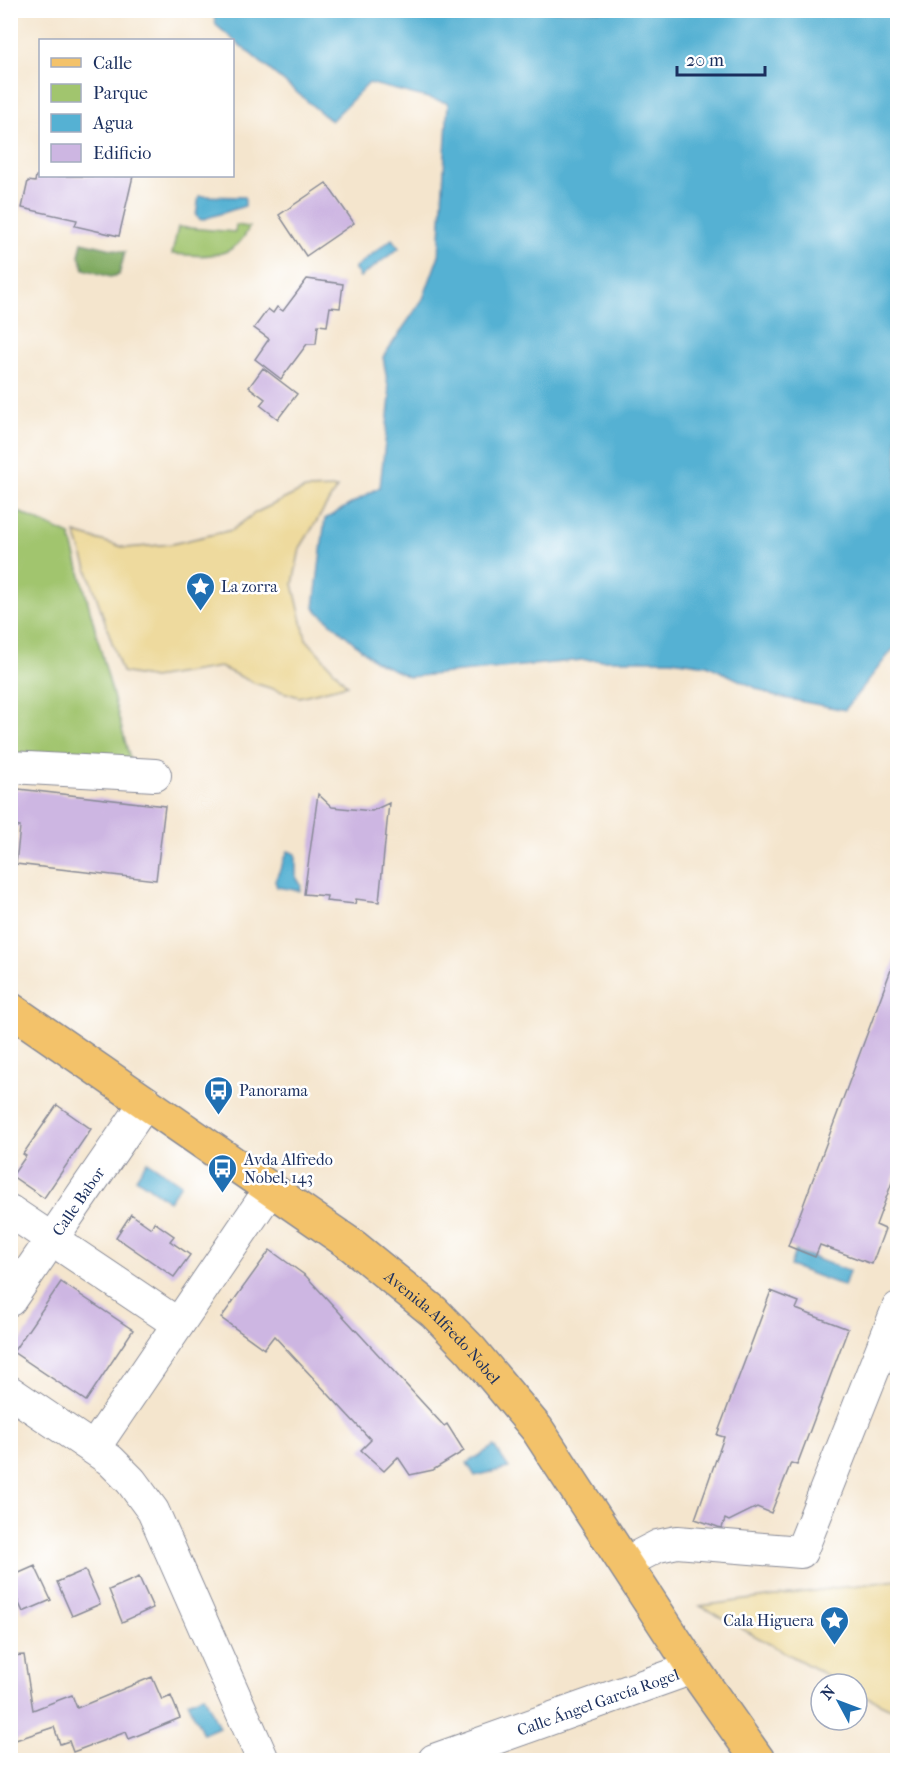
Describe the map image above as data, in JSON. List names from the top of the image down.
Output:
{
  "streets": {
    "main road": ["Avenida Alfredo Nobel"],
    "street": ["Calle Babor", "Calle Ángel García Rogel"]
  },
  "crossings": [
    ["Calle Babor", "Avenida Alfredo Nobel"],
    ["Avenida Alfredo Nobel", "Calle Ángel García Rogel"]
  ],
  "places": {
    "place": ["La zorra", "Cala Higuera"],
    "bus stop": ["Panorama", "Avda Alfredo Nobel, 143"]
  },
  "legend": [
    "Calle",
    "Parque",
    "Agua",
    "Edificio"
  ],
  "scale_bar": "20 m",
  "north": "top left"
}
